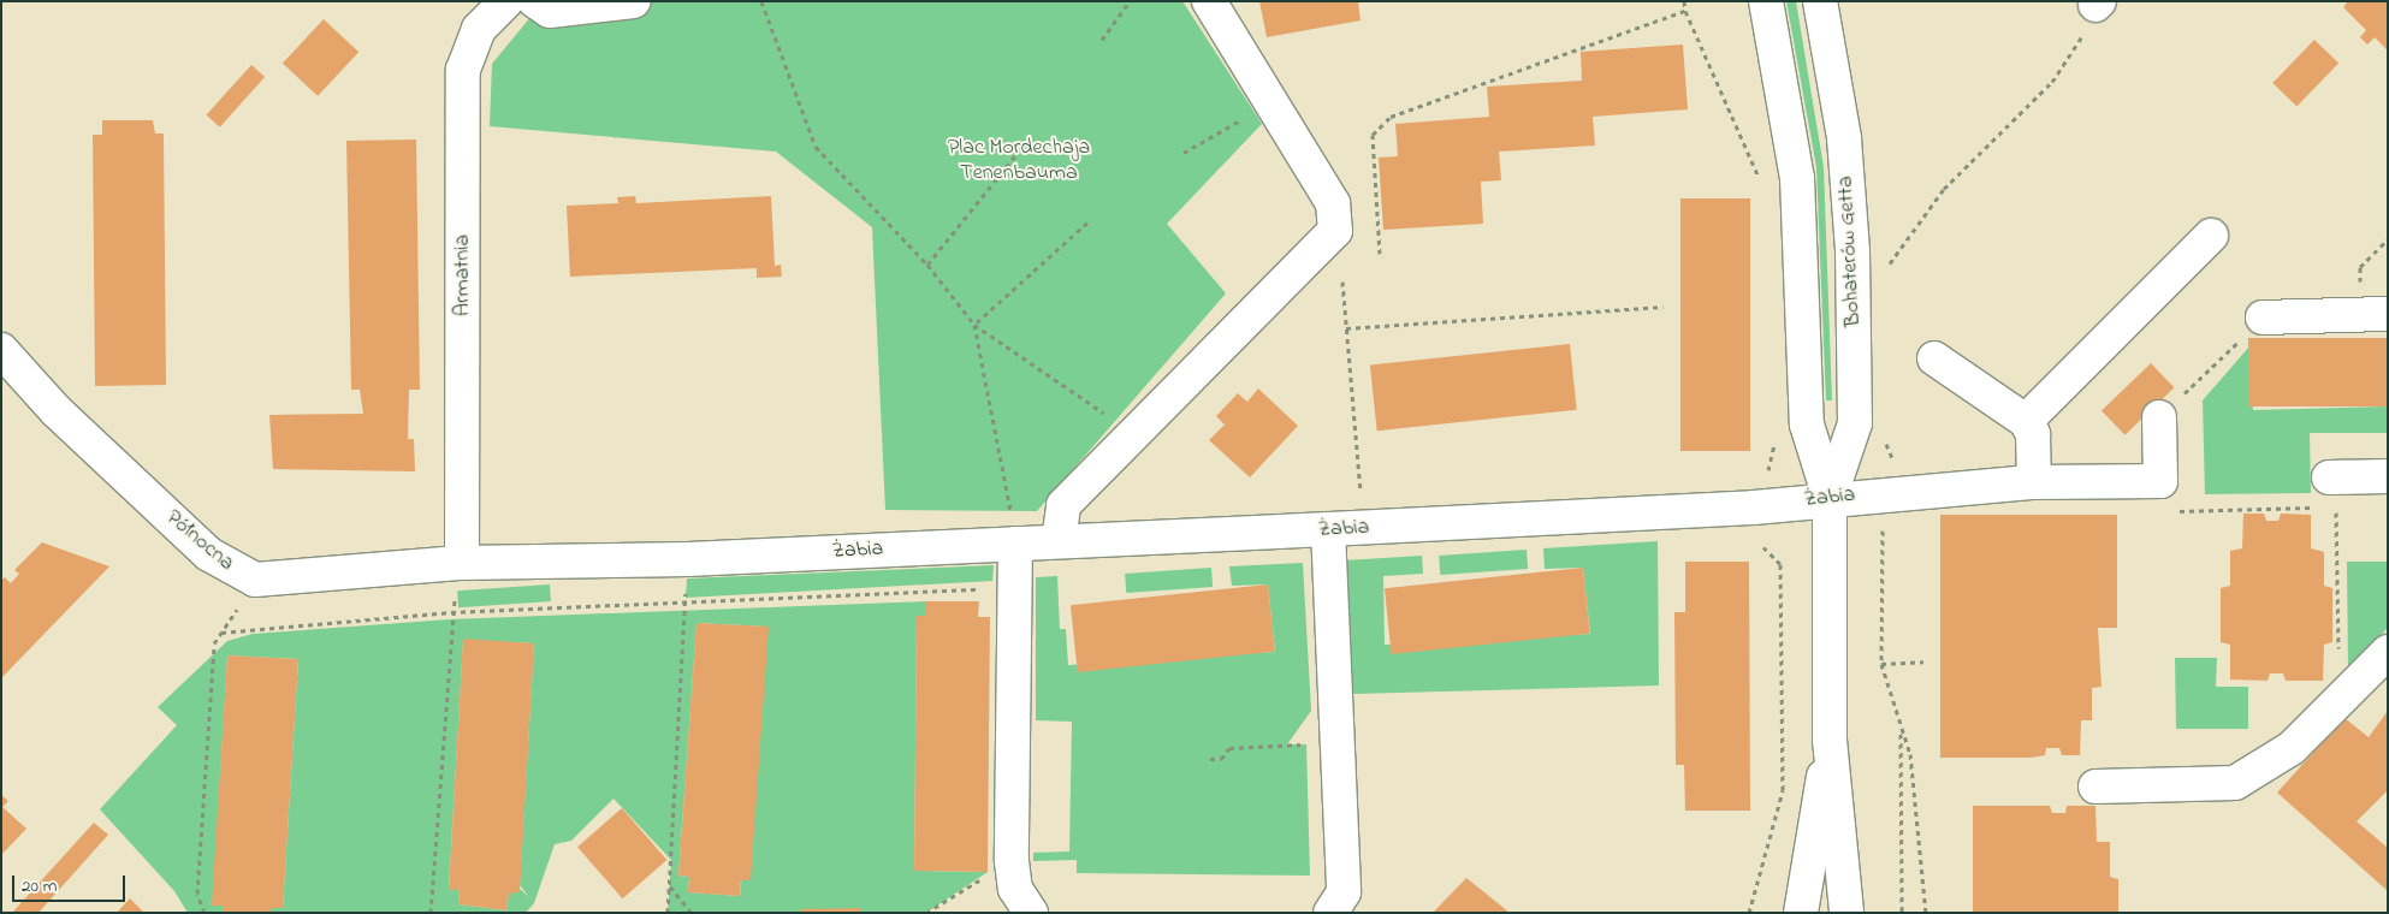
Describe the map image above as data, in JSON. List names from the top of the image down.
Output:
{
  "streets": {
    "street": [
      "Bohaterów Getta",
      "Armatnia",
      "Żabia",
      "Północna"
    ]
  },
  "crossings": [
    ["Bohaterów Getta", "Żabia"],
    ["Armatnia", "Żabia"],
    ["Armatnia", "Północna"],
    ["Żabia", "Północna"]
  ],
  "parks": ["Plac Mordechaja Tenenbauma"],
  "scale_bar": "20 m"
}
